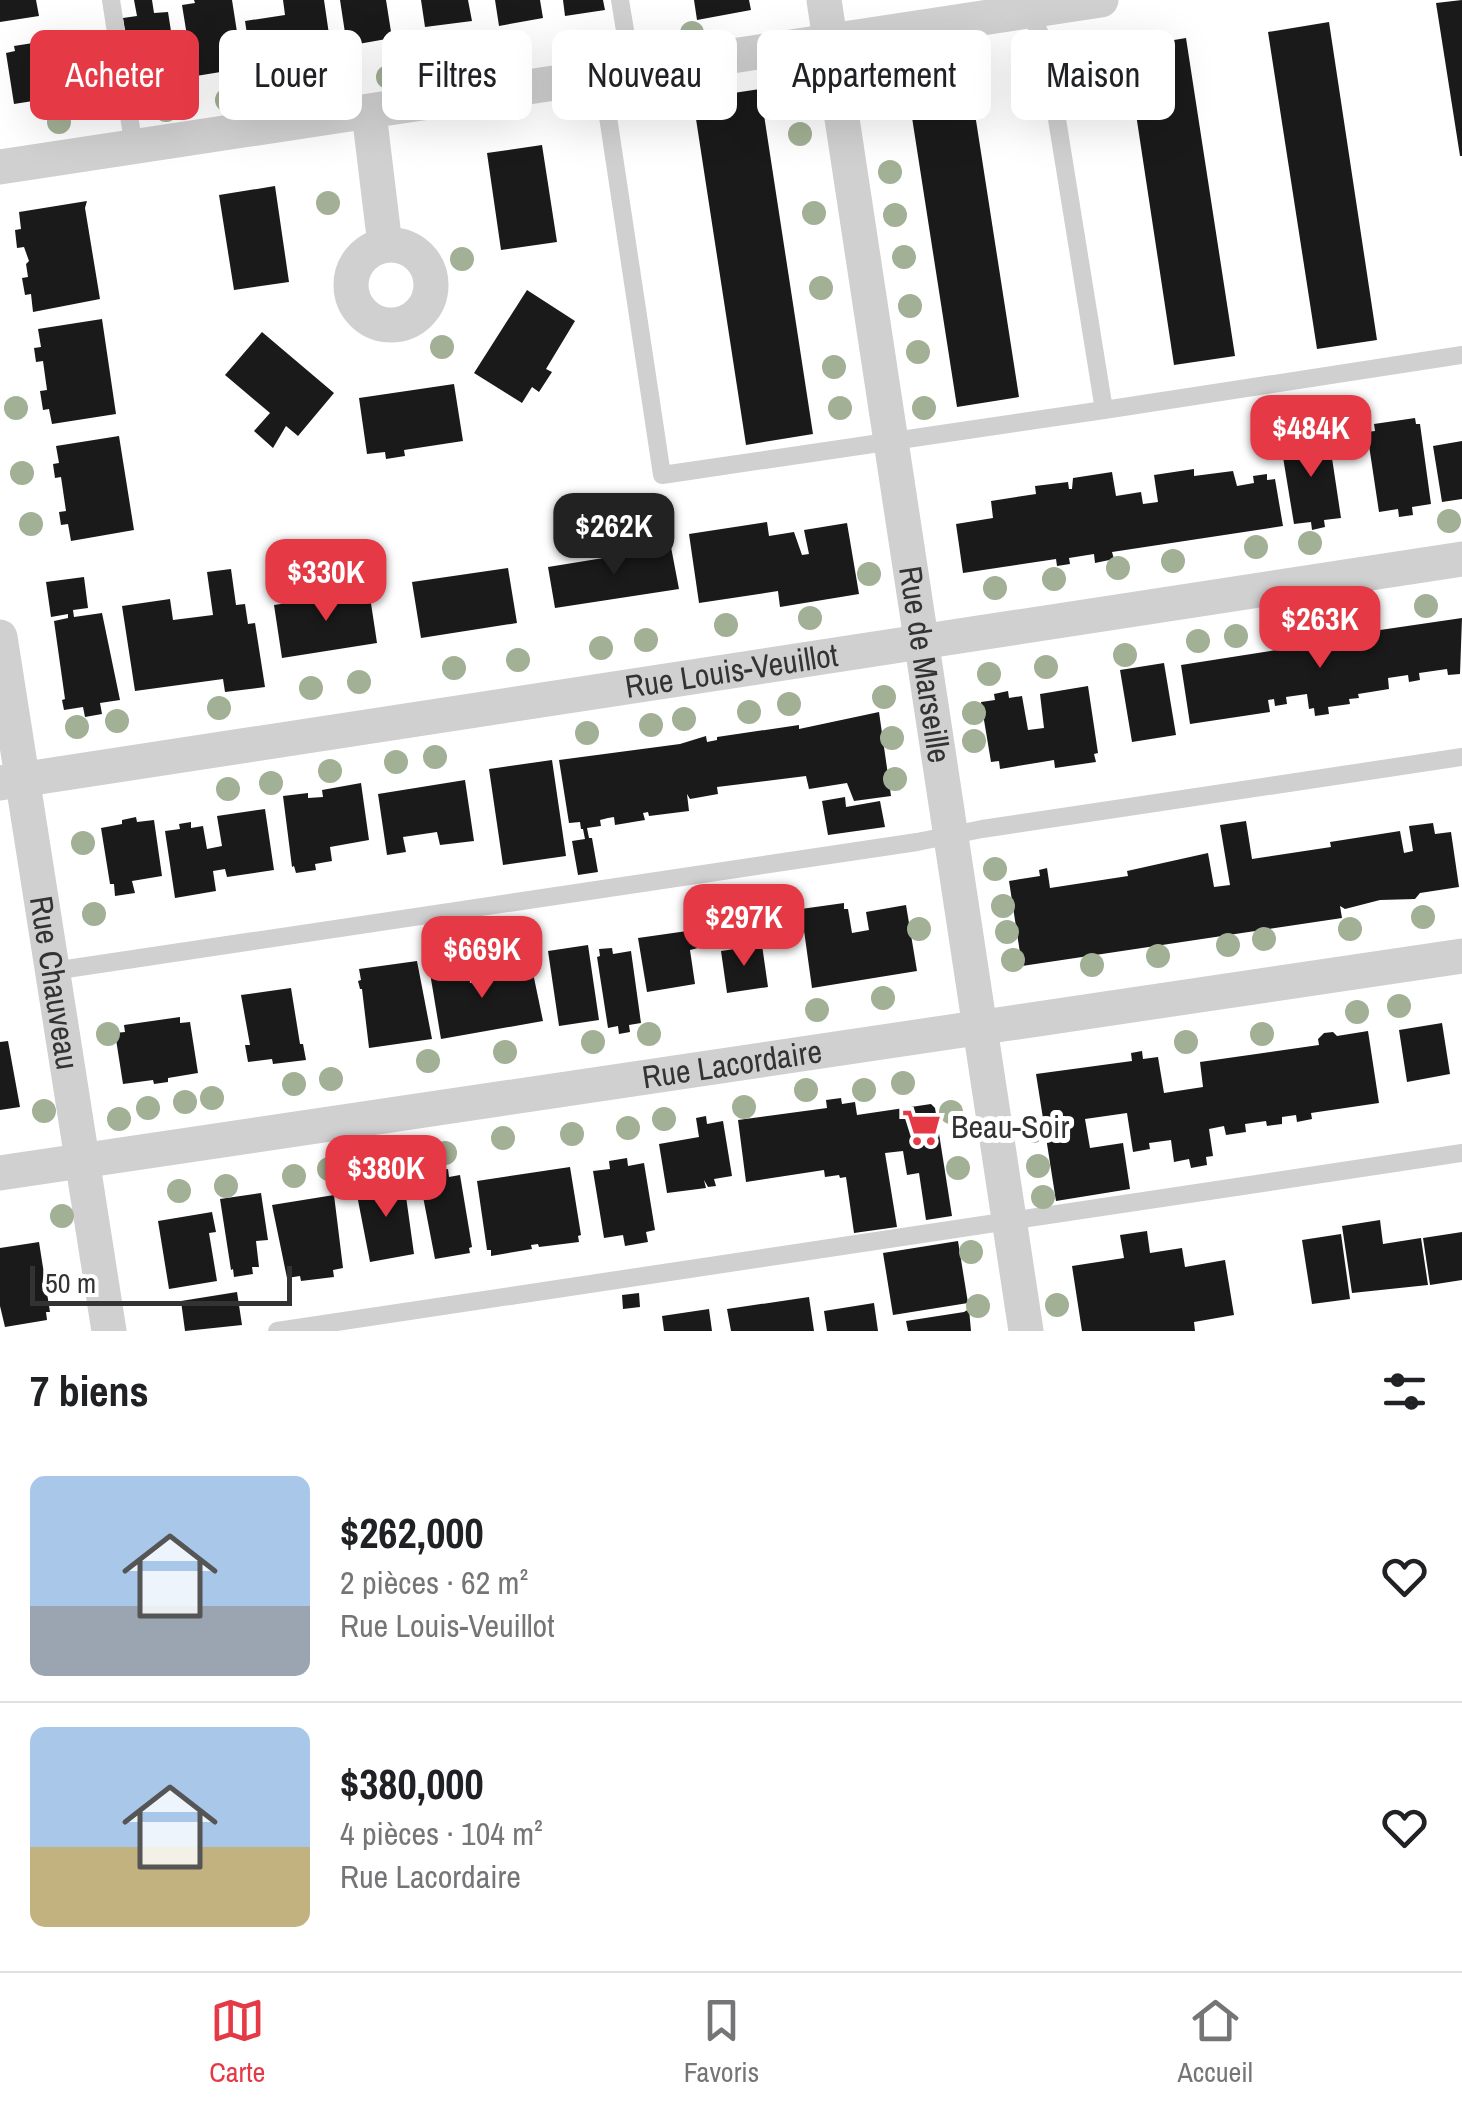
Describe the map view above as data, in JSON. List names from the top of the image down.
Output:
{
  "streets": {
    "street": [
      "Rue de Marseille",
      "Rue Louis-Veuillot",
      "Rue Chauveau",
      "Rue Lacordaire"
    ]
  },
  "crossings": [
    ["Rue de Marseille", "Rue Louis-Veuillot"],
    ["Rue de Marseille", "Rue Lacordaire"],
    ["Rue Louis-Veuillot", "Rue Chauveau"],
    ["Rue Chauveau", "Rue Lacordaire"]
  ],
  "places": {
    "supermarket": ["Beau-Soir"]
  },
  "scale_bar": "50 m",
  "page": {
    "chip": [
      "Acheter",
      "Louer",
      "Filtres",
      "Nouveau",
      "Appartement",
      "Maison"
    ],
    "price": [
      "$484K",
      "$262K",
      "$330K",
      "$263K",
      "$297K",
      "$669K",
      "$380K"
    ],
    "scale": "50 m",
    "heading": "7 biens",
    "list": [
      {
        "name": "$262,000",
        "note": "2 pièces · 62 m² · Rue Louis-Veuillot"
      },
      {
        "name": "$380,000",
        "note": "4 pièces · 104 m² · Rue Lacordaire"
      }
    ],
    "tabs": ["Carte", "Favoris", "Accueil"]
  }
}
